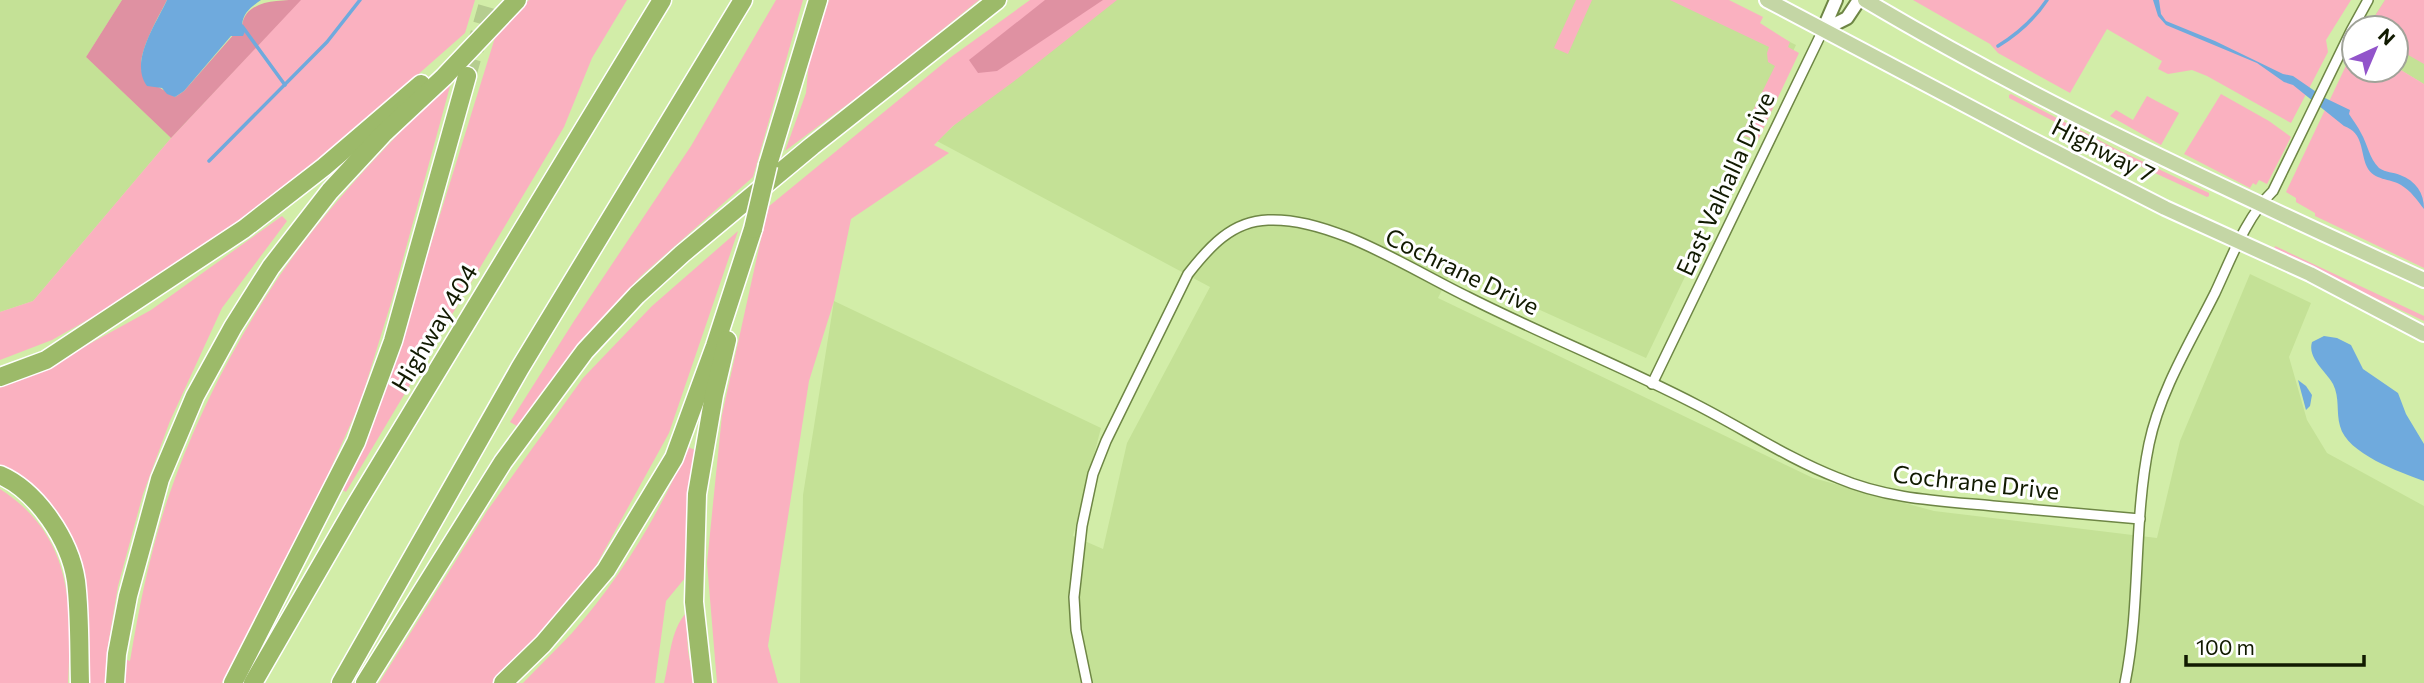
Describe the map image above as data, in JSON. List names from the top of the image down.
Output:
{
  "streets": {
    "highway": ["Highway 404"],
    "main road": ["Highway 7"],
    "street": ["East Valhalla Drive", "Cochrane Drive"]
  },
  "crossings": [
    ["Highway 7", "East Valhalla Drive"],
    ["East Valhalla Drive", "Cochrane Drive"]
  ],
  "scale_bar": "100 m",
  "north": "top right"
}
